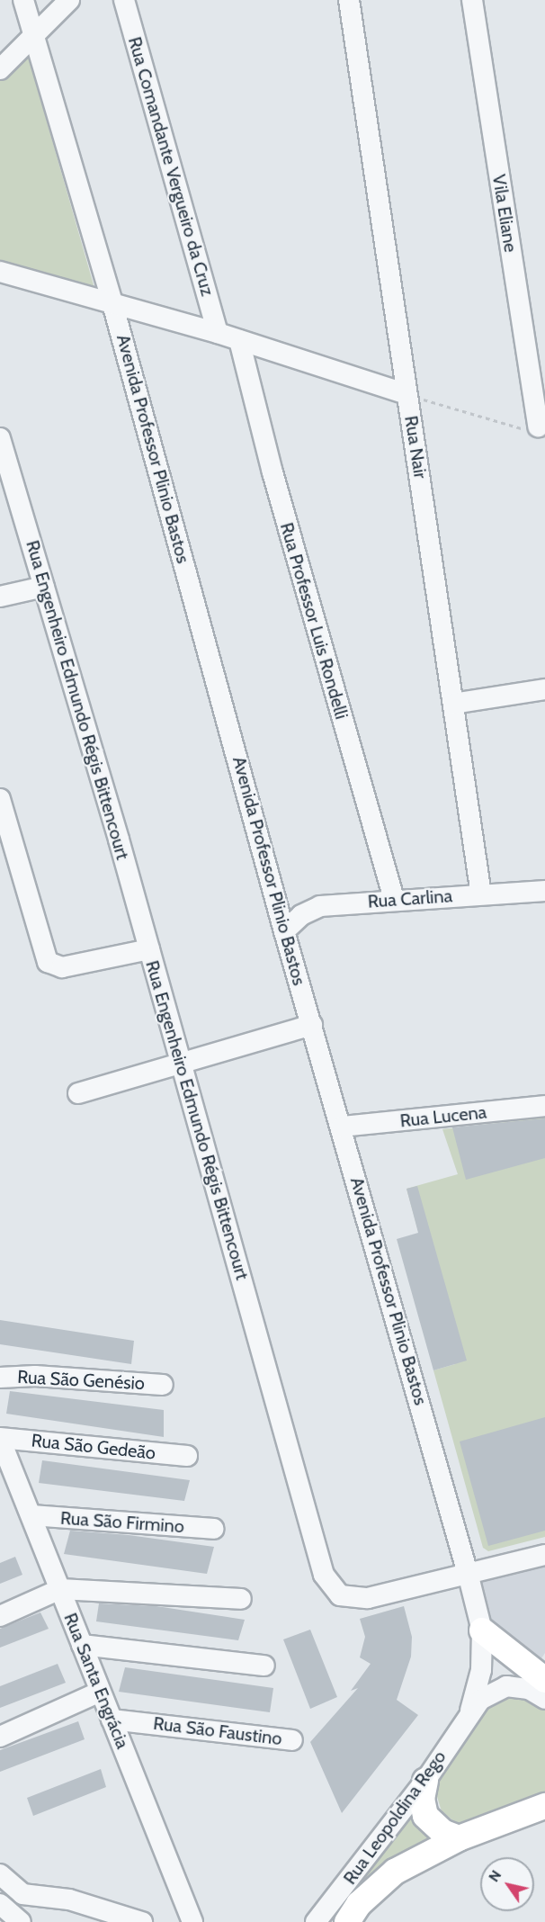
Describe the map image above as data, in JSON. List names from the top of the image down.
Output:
{
  "streets": {
    "main road": ["Rua Leopoldina Rego"],
    "street": [
      "Rua Comandante Vergueiro da Cruz",
      "Vila Eliane",
      "Rua Nair",
      "Avenida Professor Plinio Bastos",
      "Rua Professor Luis Rondelli",
      "Rua Engenheiro Edmundo Régis Bittencourt",
      "Rua Carlina",
      "Rua Lucena",
      "Rua São Genésio",
      "Rua São Gedeão",
      "Rua São Firmino",
      "Rua Santa Engrácia",
      "Rua São Faustino"
    ]
  },
  "crossings": [
    ["Rua Nair", "Rua Carlina"],
    ["Avenida Professor Plinio Bastos", "Rua Engenheiro Edmundo Régis Bittencourt"],
    ["Avenida Professor Plinio Bastos", "Rua Carlina"],
    ["Avenida Professor Plinio Bastos", "Rua Lucena"],
    ["Avenida Professor Plinio Bastos", "Rua Leopoldina Rego"],
    ["Rua Professor Luis Rondelli", "Rua Carlina"],
    ["Rua São Gedeão", "Rua Santa Engrácia"],
    ["Rua São Firmino", "Rua Santa Engrácia"],
    ["Rua Santa Engrácia", "Rua São Faustino"]
  ],
  "north": "top left"
}
